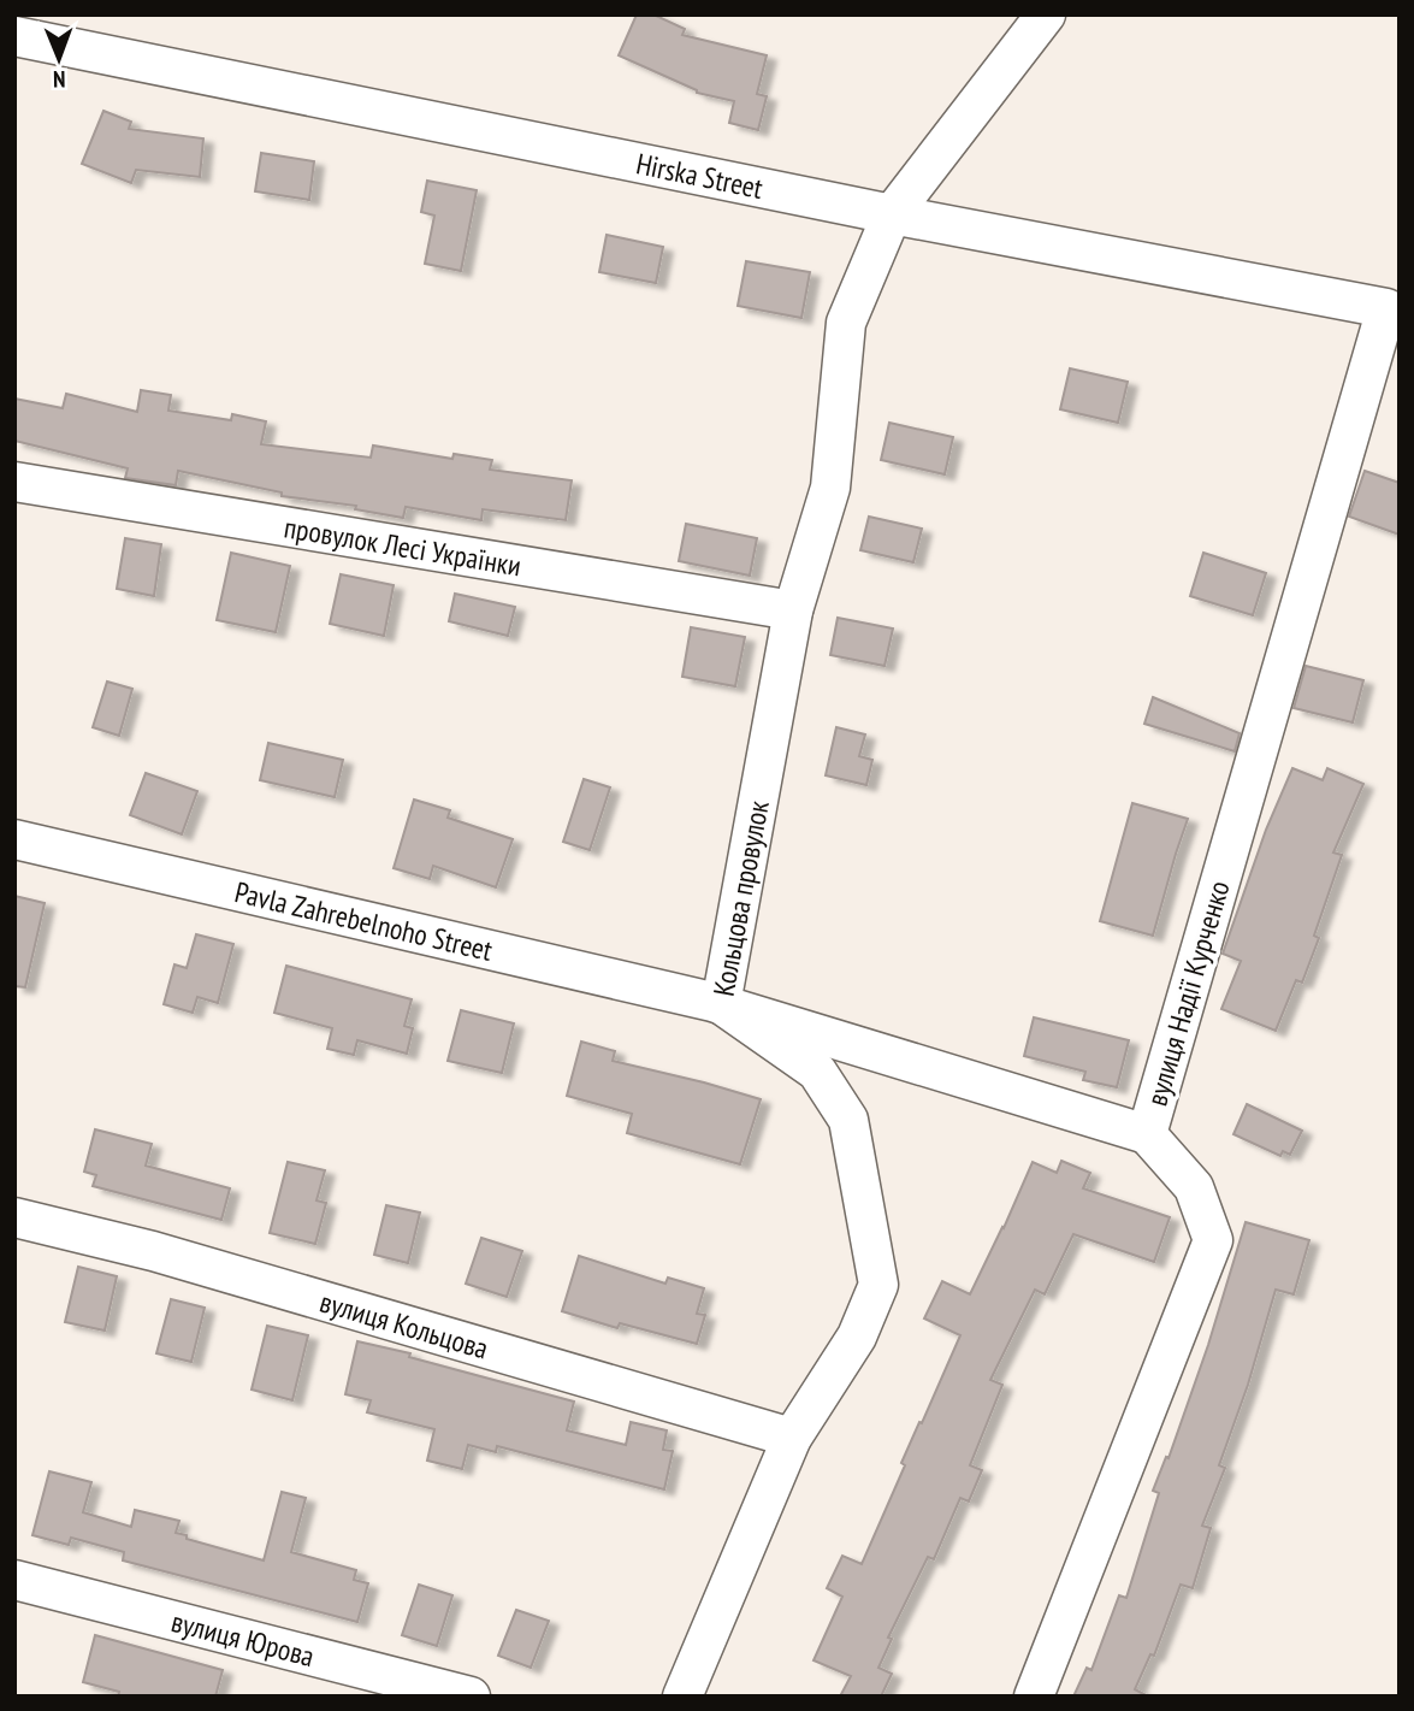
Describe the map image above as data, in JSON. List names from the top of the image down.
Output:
{
  "streets": {
    "street": [
      "Hirska Street",
      "провулок Лесі Українки",
      "Кольцова провулок",
      "Pavla Zahrebelnoho Street",
      "вулиця Надії Курченко",
      "вулиця Кольцова",
      "вулиця Юрова"
    ]
  },
  "crossings": [
    ["Hirska Street", "Кольцова провулок"],
    ["Hirska Street", "вулиця Надії Курченко"],
    ["провулок Лесі Українки", "Кольцова провулок"],
    ["Кольцова провулок", "Pavla Zahrebelnoho Street"],
    ["Кольцова провулок", "вулиця Кольцова"],
    ["Pavla Zahrebelnoho Street", "вулиця Надії Курченко"]
  ],
  "north": "bottom"
}
